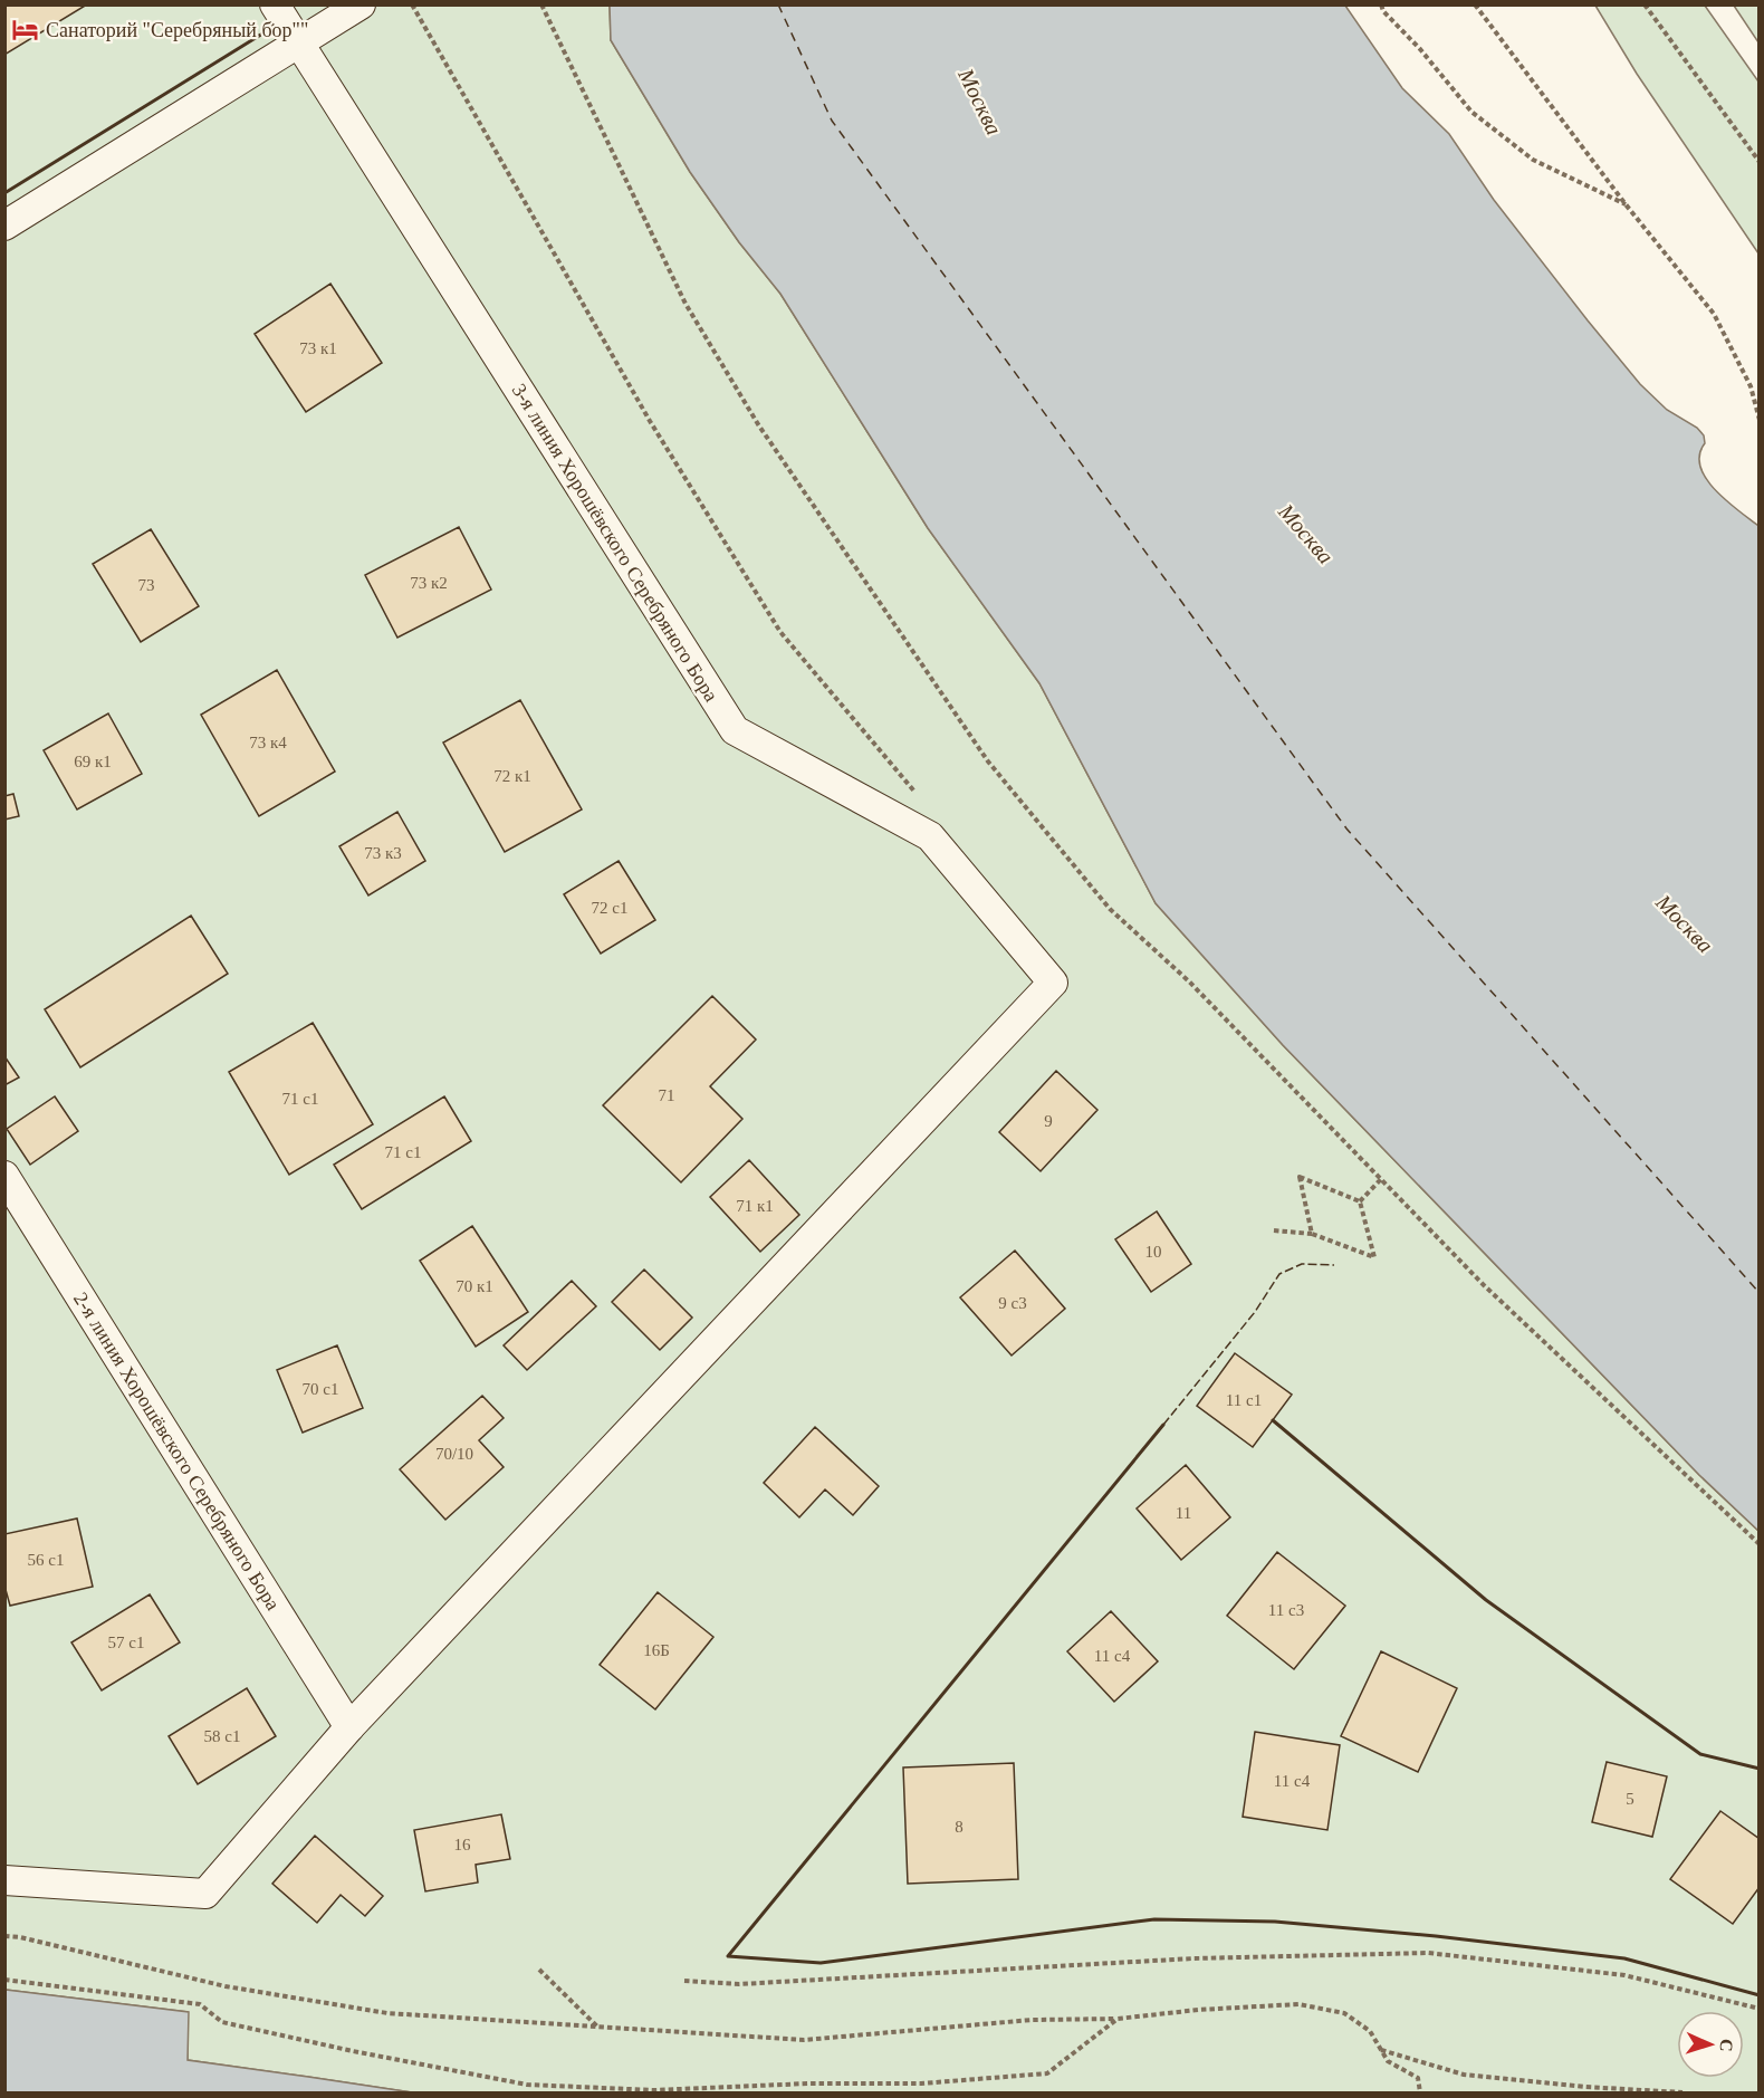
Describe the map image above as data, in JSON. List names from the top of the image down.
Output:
{
  "streets": {
    "street": ["3-я линия Хорошёвского Серебряного Бора", "2-я линия Хорошёвского Серебряного Бора"]
  },
  "crossings": [
    ["3-я линия Хорошёвского Серебряного Бора", "2-я линия Хорошёвского Серебряного Бора"]
  ],
  "water": ["Москва"],
  "places": {
    "hotel": ["Санаторий \"Серебряный бор\"\""]
  },
  "house_numbers": [
    "73 к1",
    "73 к2",
    "73",
    "73 к4",
    "69 к1",
    "72 к1",
    "73 к3",
    "72 с1",
    "71",
    "71 с1",
    "9",
    "71 с1",
    "71 к1",
    "10",
    "70 к1",
    "9 с3",
    "70 с1",
    "11 с1",
    "70/10",
    "11",
    "56 с1",
    "11 с3",
    "57 с1",
    "16Б",
    "11 с4",
    "58 с1",
    "11 с4",
    "5",
    "8",
    "16"
  ],
  "north": "right"
}
